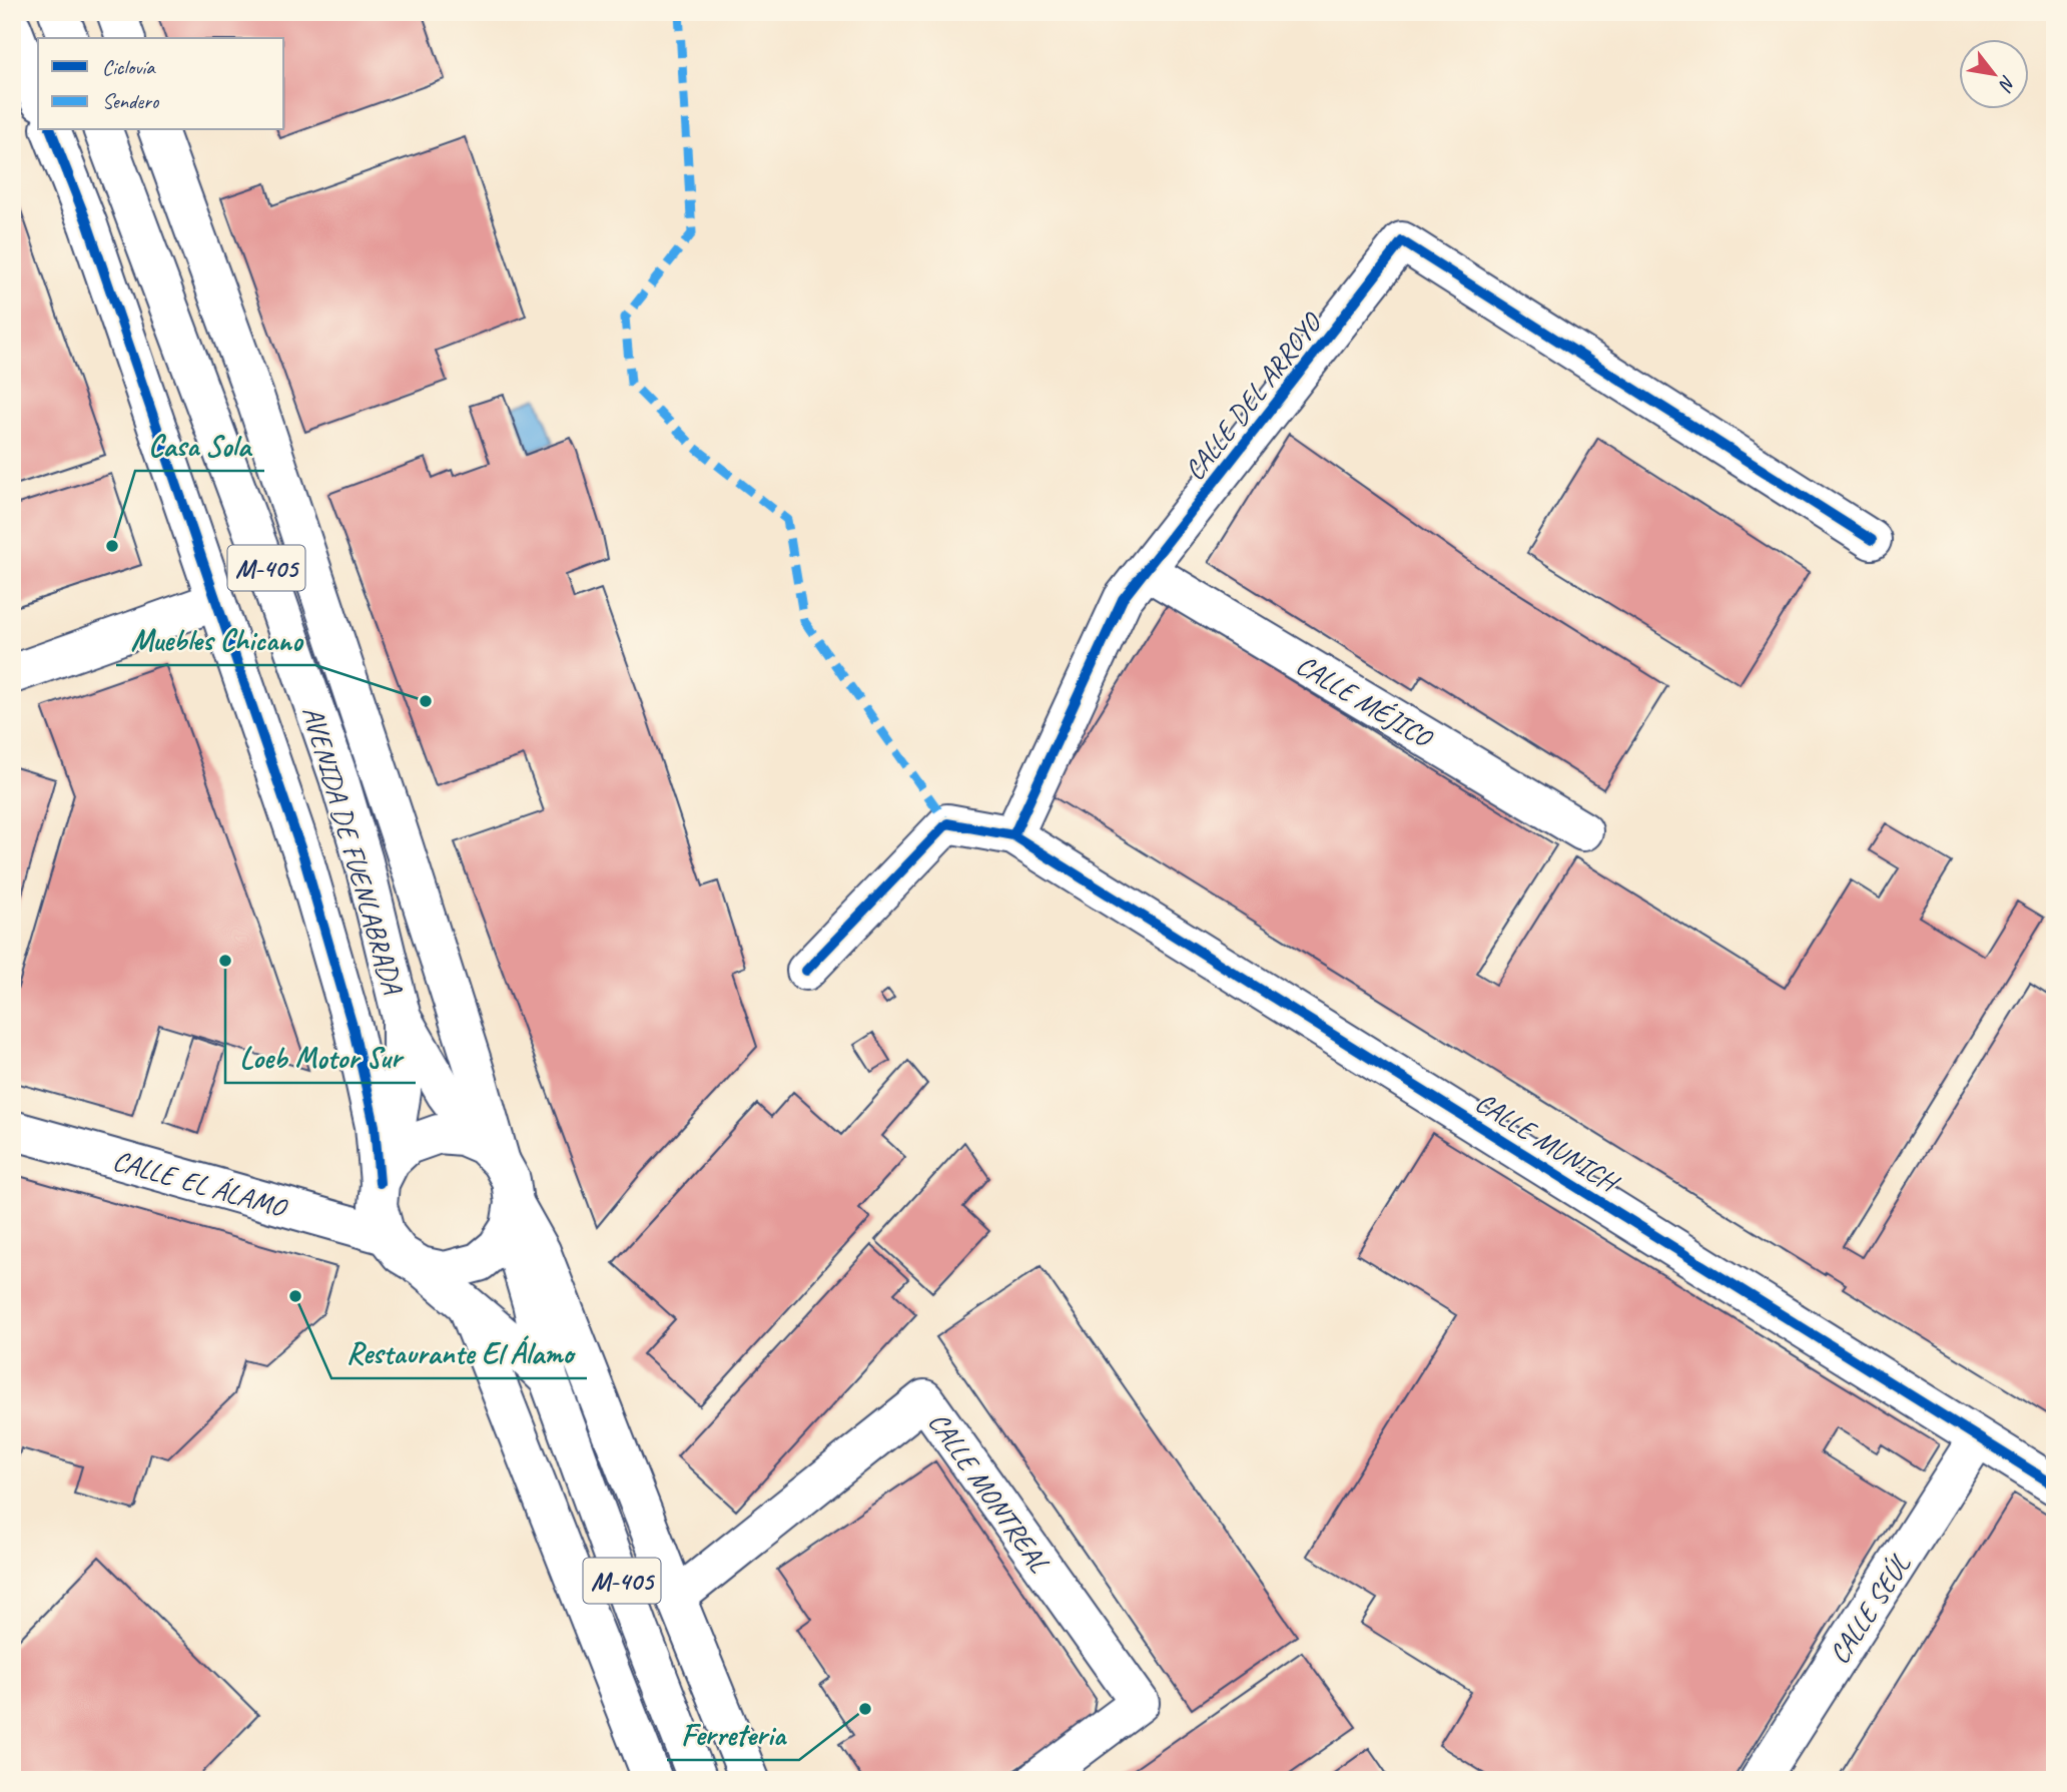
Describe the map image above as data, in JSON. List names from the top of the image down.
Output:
{
  "streets": {
    "street": [
      "CALLE DEL ARROYO",
      "M-405",
      "CALLE MÉJICO",
      "AVENIDA DE FUENLABRADA",
      "CALLE MUNICH",
      "CALLE EL ÁLAMO",
      "CALLE MONTREAL",
      "CALLE SEÚL"
    ]
  },
  "crossings": [
    ["CALLE DEL ARROYO", "CALLE MÉJICO"],
    ["CALLE DEL ARROYO", "CALLE MUNICH"],
    ["M-405", "AVENIDA DE FUENLABRADA"],
    ["M-405", "CALLE EL ÁLAMO"],
    ["CALLE MUNICH", "CALLE SEÚL"]
  ],
  "places": [
    "Casa Sola",
    "Muebles Chicano",
    "Loeb Motor Sur",
    "Restaurante El Álamo",
    "Ferreteria"
  ],
  "legend": ["Ciclovía", "Sendero"],
  "north": "bottom right"
}
